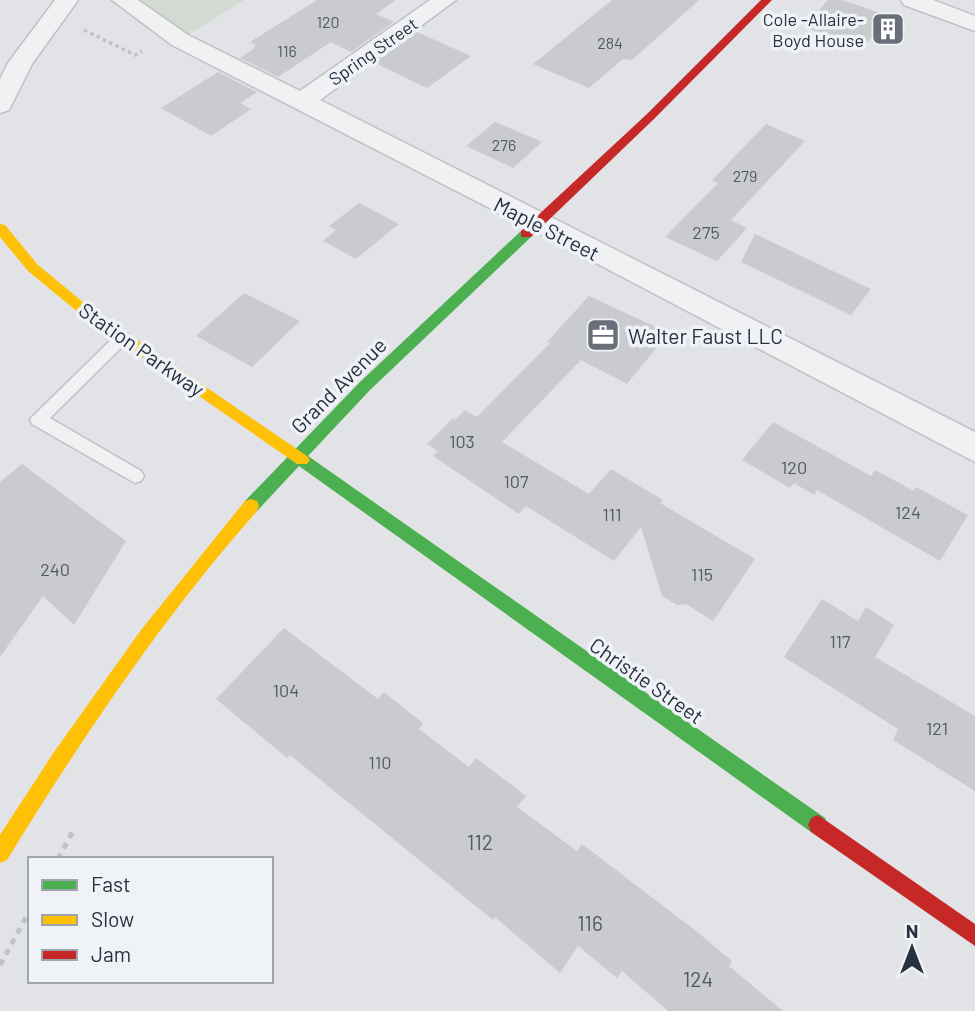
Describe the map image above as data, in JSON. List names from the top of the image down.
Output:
{
  "streets": {
    "main road": ["Station Parkway", "Grand Avenue", "Christie Street"],
    "street": ["Spring Street", "Maple Street"]
  },
  "crossings": [
    ["Spring Street", "Maple Street"],
    ["Maple Street", "Grand Avenue"],
    ["Station Parkway", "Grand Avenue"],
    ["Station Parkway", "Christie Street"],
    ["Grand Avenue", "Christie Street"]
  ],
  "places": {
    "building": ["Cole -Allaire- Boyd House"],
    "office": ["Walter Faust LLC"]
  },
  "house_numbers": [
    "120",
    "284",
    "116",
    "276",
    "279",
    "275",
    "103",
    "120",
    "107",
    "124",
    "111",
    "240",
    "115",
    "117",
    "104",
    "121",
    "110",
    "112",
    "116",
    "124"
  ],
  "legend": ["Fast", "Slow", "Jam"],
  "north": "top"
}
